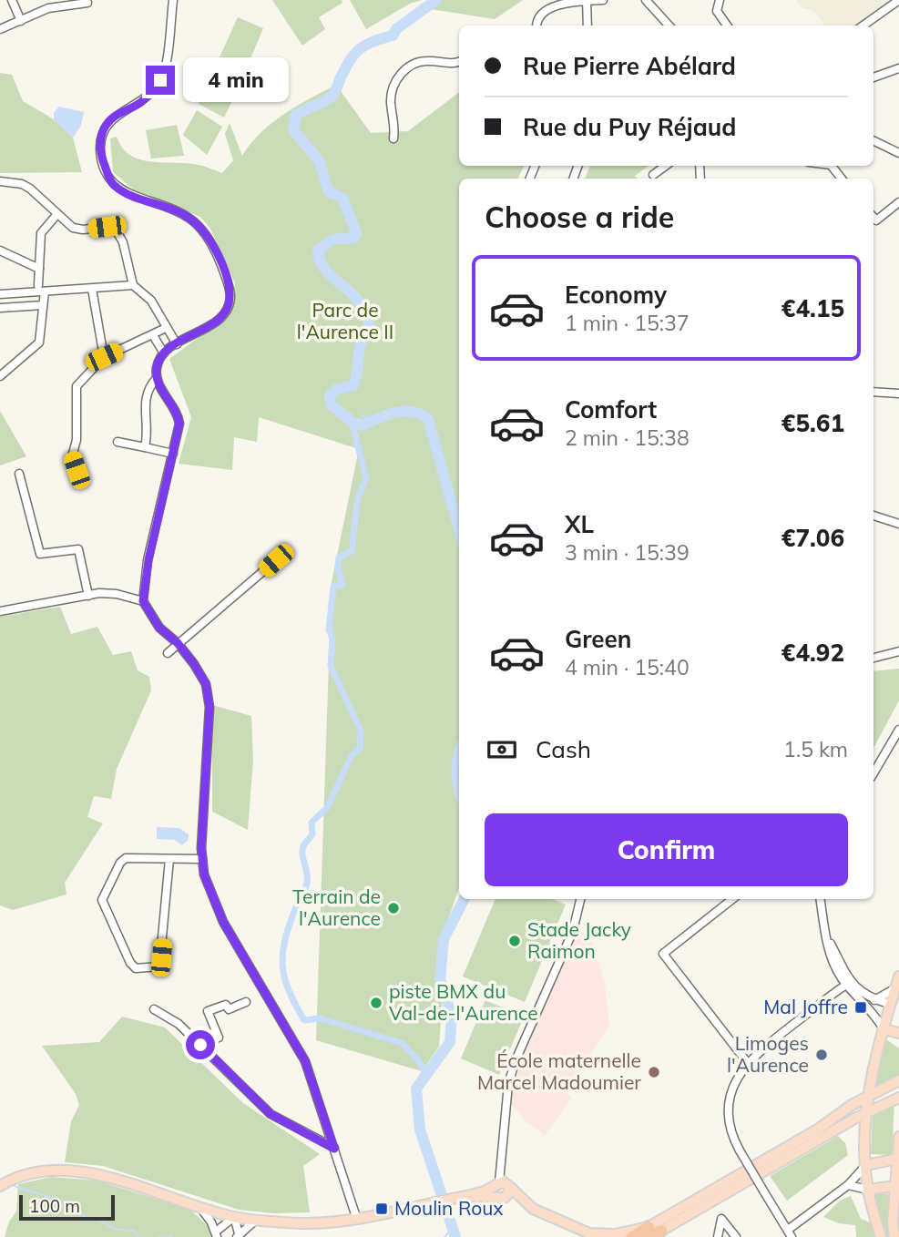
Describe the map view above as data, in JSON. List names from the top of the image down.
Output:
{
  "parks": ["Parc de l'Aurence II"],
  "places": {
    "other": [
      "Terrain de l'Aurence",
      "Stade Jacky Raimon",
      "piste BMX du Val-de-l'Aurence",
      "Limoges l'Aurence",
      "École maternelle Marcel Madoumier"
    ],
    "transit": ["Mal Joffre", "Moulin Roux"]
  },
  "scale_bar": "100 m",
  "page": {
    "banner": ["Rue Pierre Abélard", "Rue du Puy Réjaud"],
    "bubble": "4 min",
    "heading": "Choose a ride",
    "list": [
      {
        "name": "Economy",
        "note": "1 min · 15:37",
        "value": "€4.15"
      },
      {
        "name": "Comfort",
        "note": "2 min · 15:38",
        "value": "€5.61"
      },
      {
        "name": "XL",
        "note": "3 min · 15:39",
        "value": "€7.06"
      },
      {
        "name": "Green",
        "note": "4 min · 15:40",
        "value": "€4.92"
      }
    ],
    "pay": ["Cash", "1.5 km"],
    "buttons": "Confirm",
    "scale": "100 m"
  }
}
